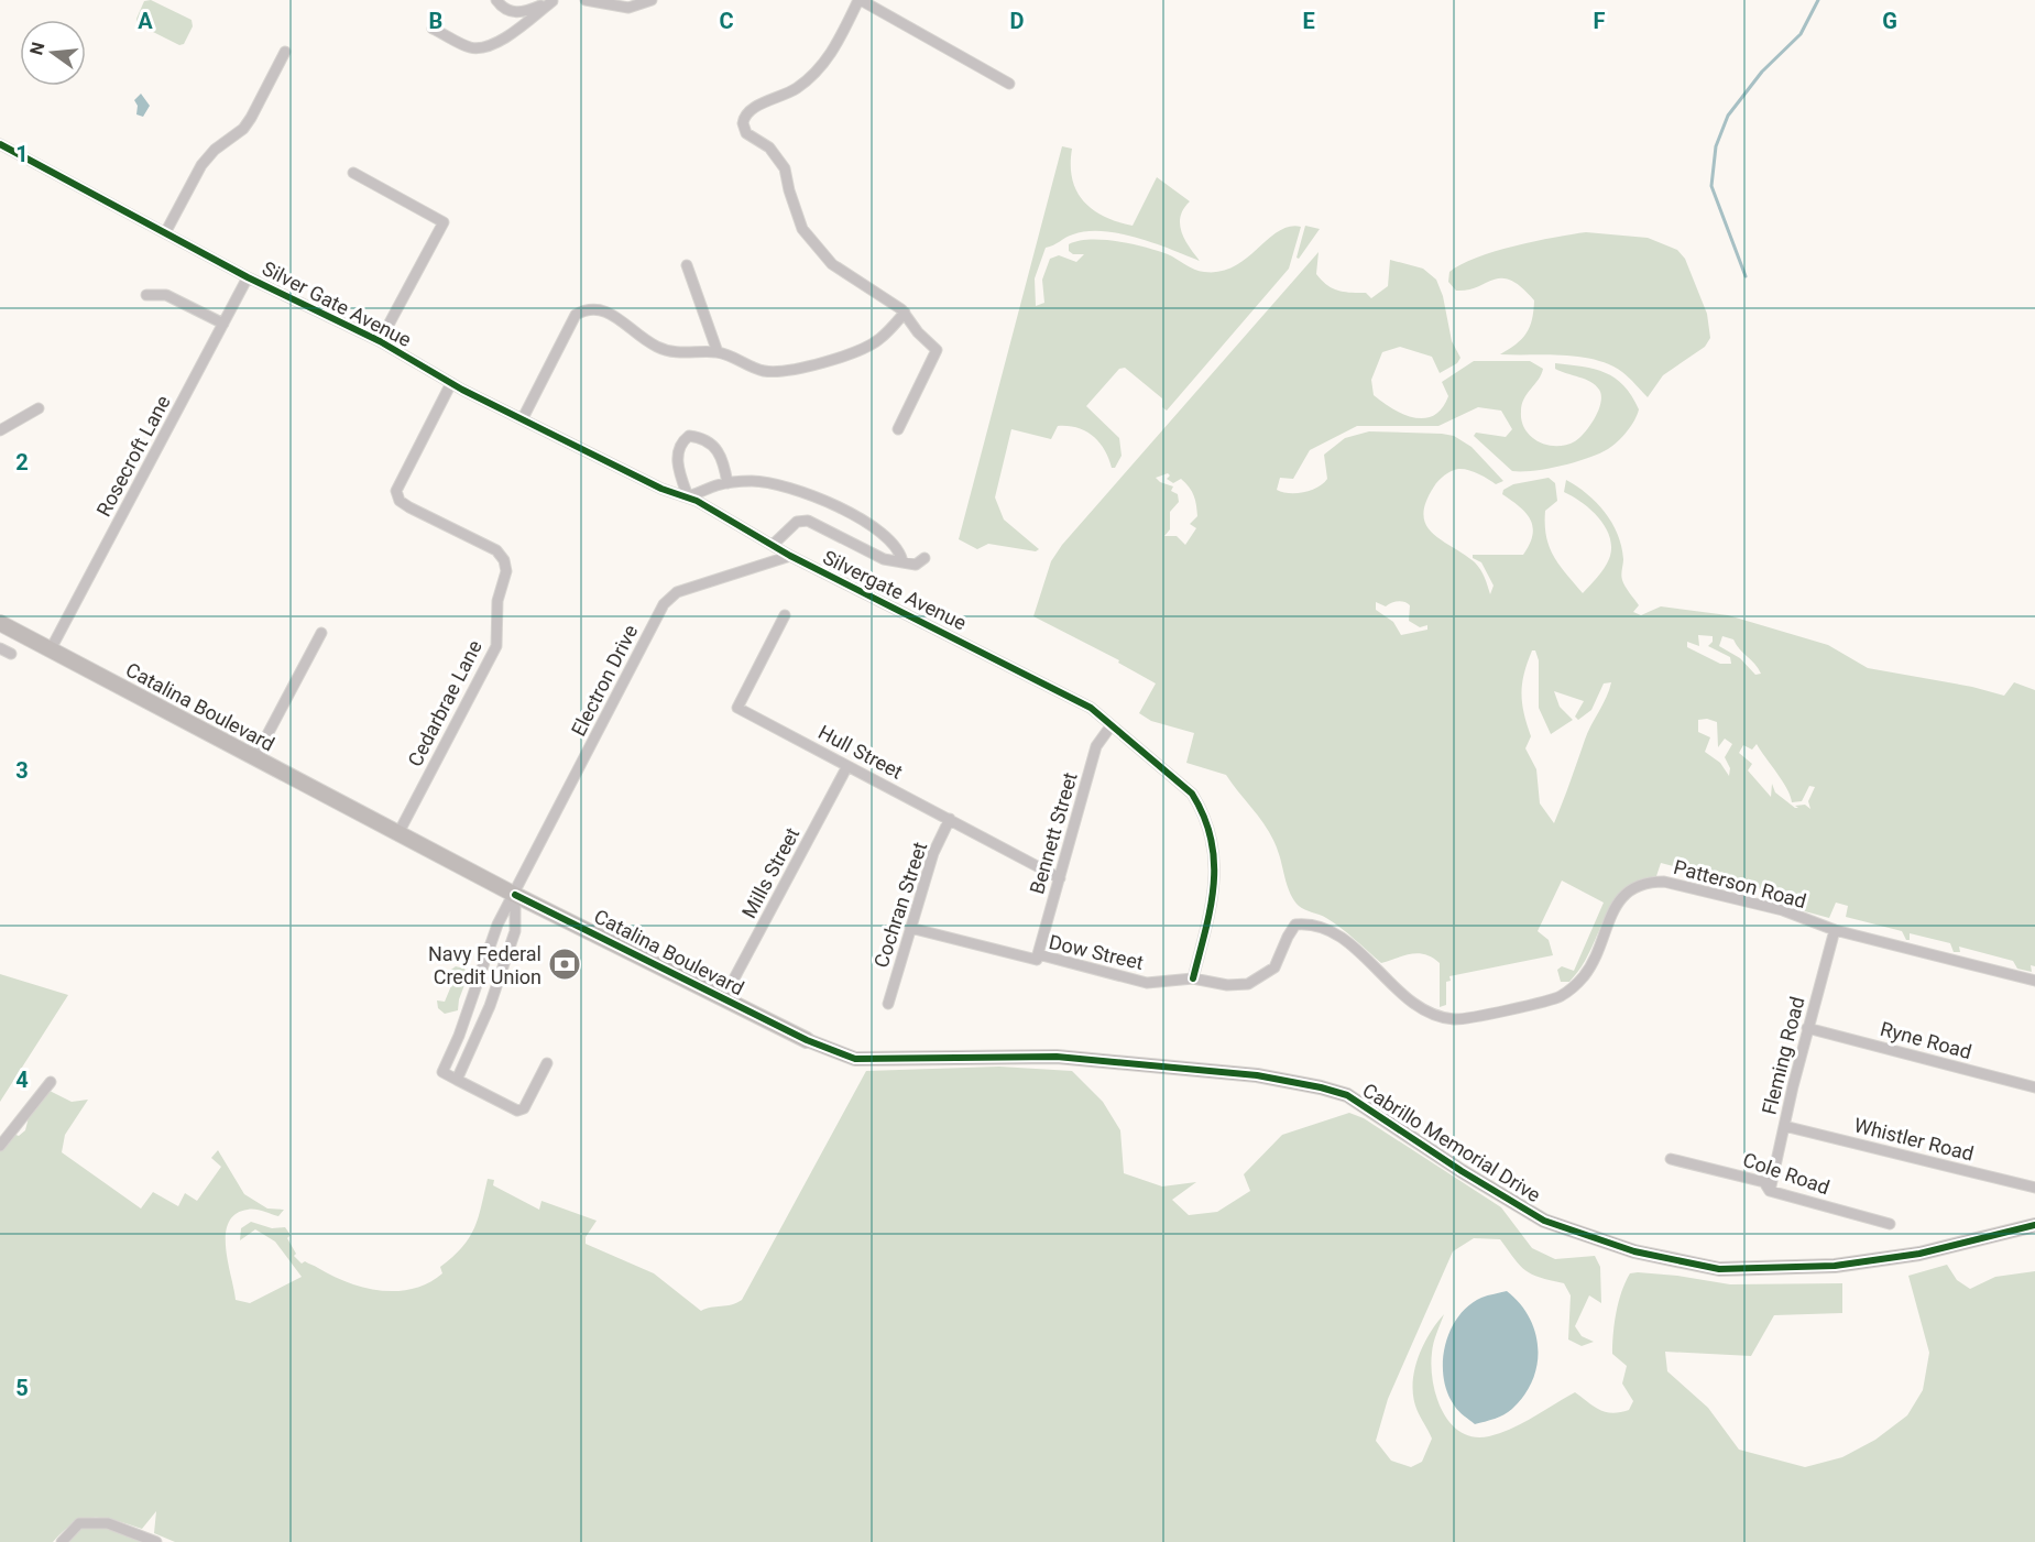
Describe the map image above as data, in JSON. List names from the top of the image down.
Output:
{
  "streets": {
    "main road": ["Catalina Boulevard", "Cabrillo Memorial Drive"],
    "street": [
      "Silver Gate Avenue",
      "Rosecroft Lane",
      "Silvergate Avenue",
      "Electron Drive",
      "Cedarbrae Lane",
      "Hull Street",
      "Bennett Street",
      "Mills Street",
      "Patterson Road",
      "Cochran Street",
      "Dow Street",
      "Ryne Road",
      "Fleming Road",
      "Whistler Road",
      "Cole Road"
    ]
  },
  "crossings": [
    ["Silver Gate Avenue", "Rosecroft Lane"],
    ["Silver Gate Avenue", "Silvergate Avenue"],
    ["Silver Gate Avenue", "Cedarbrae Lane"],
    ["Rosecroft Lane", "Catalina Boulevard"],
    ["Silvergate Avenue", "Electron Drive"],
    ["Silvergate Avenue", "Bennett Street"],
    ["Electron Drive", "Catalina Boulevard"],
    ["Cedarbrae Lane", "Catalina Boulevard"],
    ["Catalina Boulevard", "Mills Street"],
    ["Catalina Boulevard", "Cabrillo Memorial Drive"],
    ["Hull Street", "Bennett Street"],
    ["Hull Street", "Mills Street"],
    ["Hull Street", "Cochran Street"],
    ["Bennett Street", "Dow Street"],
    ["Patterson Road", "Dow Street"],
    ["Patterson Road", "Fleming Road"],
    ["Cochran Street", "Dow Street"],
    ["Ryne Road", "Fleming Road"],
    ["Fleming Road", "Whistler Road"],
    ["Fleming Road", "Cole Road"]
  ],
  "places": {
    "bank": ["Navy Federal Credit Union"]
  },
  "north": "left",
  "grid": {
    "columns": [
      "A",
      "B",
      "C",
      "D",
      "E",
      "F",
      "G"
    ],
    "rows": [
      "1",
      "2",
      "3",
      "4",
      "5"
    ]
  }
}
